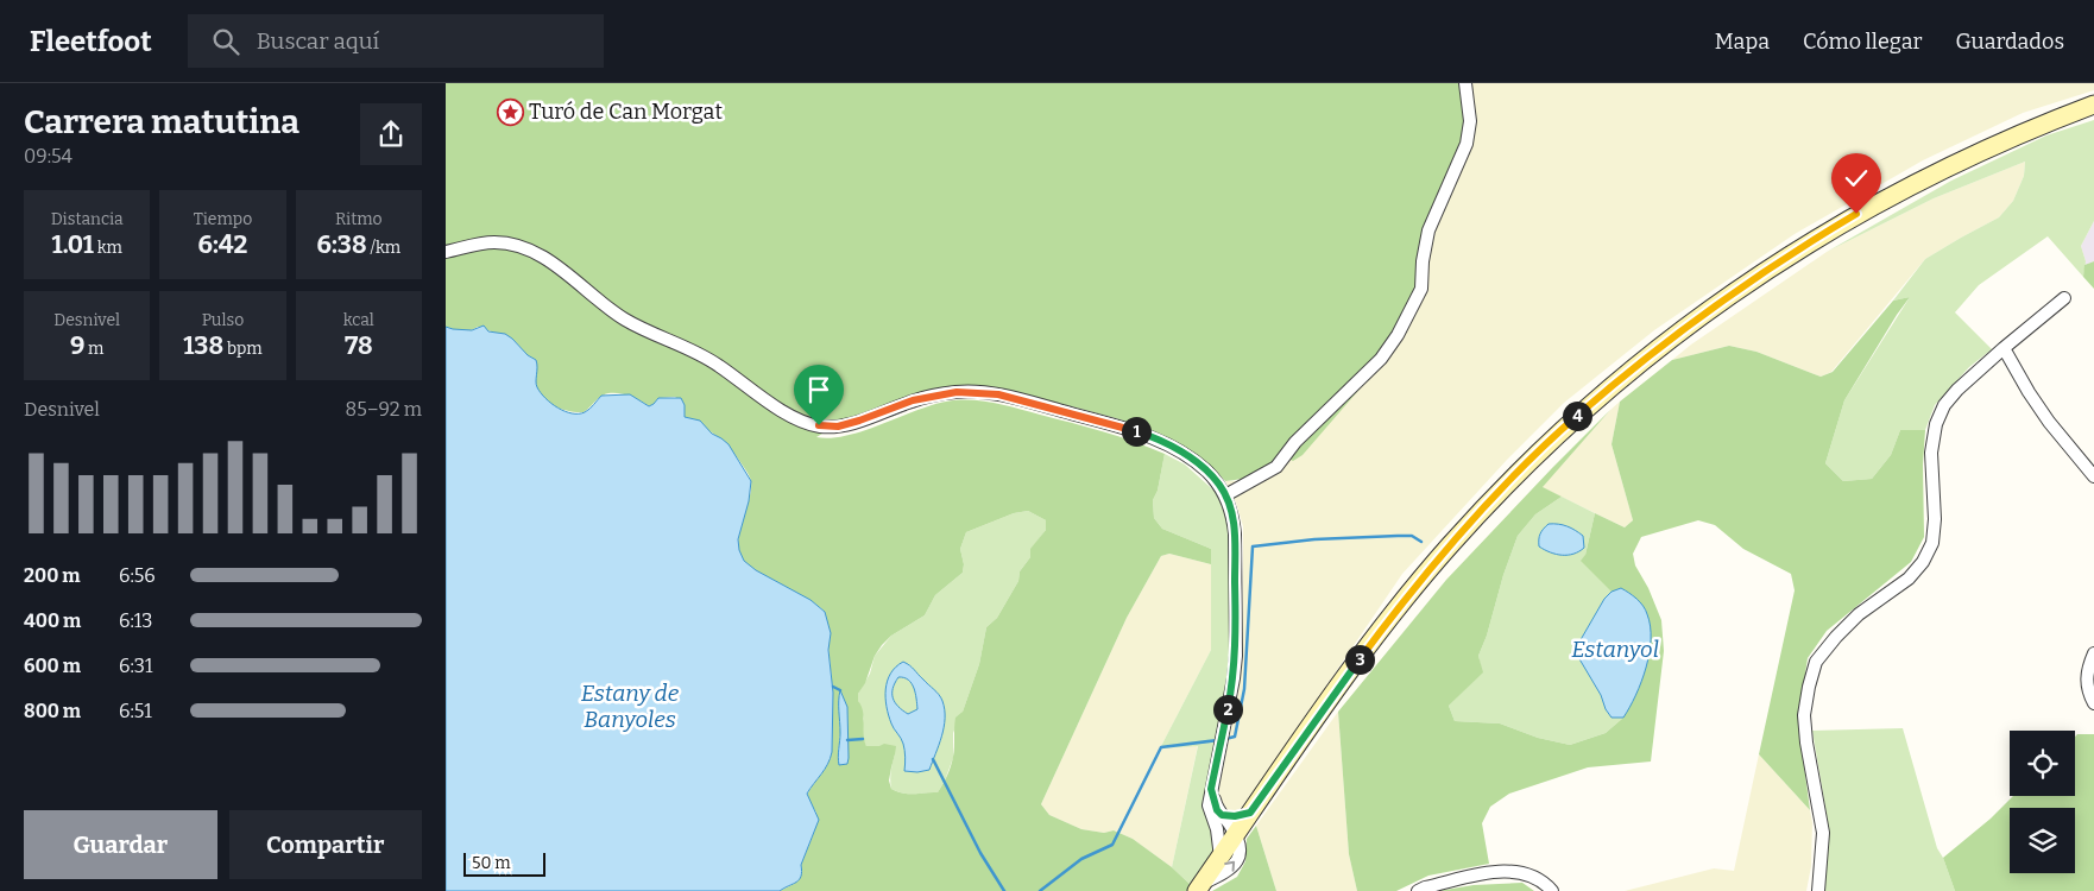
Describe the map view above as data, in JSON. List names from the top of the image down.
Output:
{
  "water": ["Estanyol", "Estany de Banyoles"],
  "places": {
    "place": ["Turó de Can Morgat"]
  },
  "scale_bar": "50 m",
  "page": {
    "header": "Fleetfoot",
    "search": "Buscar aquí",
    "nav": ["Mapa", "Cómo llegar", "Guardados"],
    "heading": ["Carrera matutina", "09:54"],
    "stats": [
      ["Distancia", "1.01 km"],
      ["Tiempo", "6:42"],
      ["Ritmo", "6:38 /km"],
      ["Desnivel", "9 m"],
      ["Pulso", "138 bpm"],
      ["kcal", "78"]
    ],
    "chart": ["Desnivel", "85–92 m"],
    "pins": [
      "4",
      "1",
      "3",
      "2"
    ],
    "list": [
      {
        "name": "200 m",
        "note": "6:56"
      },
      {
        "name": "400 m",
        "note": "6:13"
      },
      {
        "name": "600 m",
        "note": "6:31"
      },
      {
        "name": "800 m",
        "note": "6:51"
      }
    ],
    "buttons": ["Guardar", "Compartir"],
    "scale": "50 m"
  }
}
